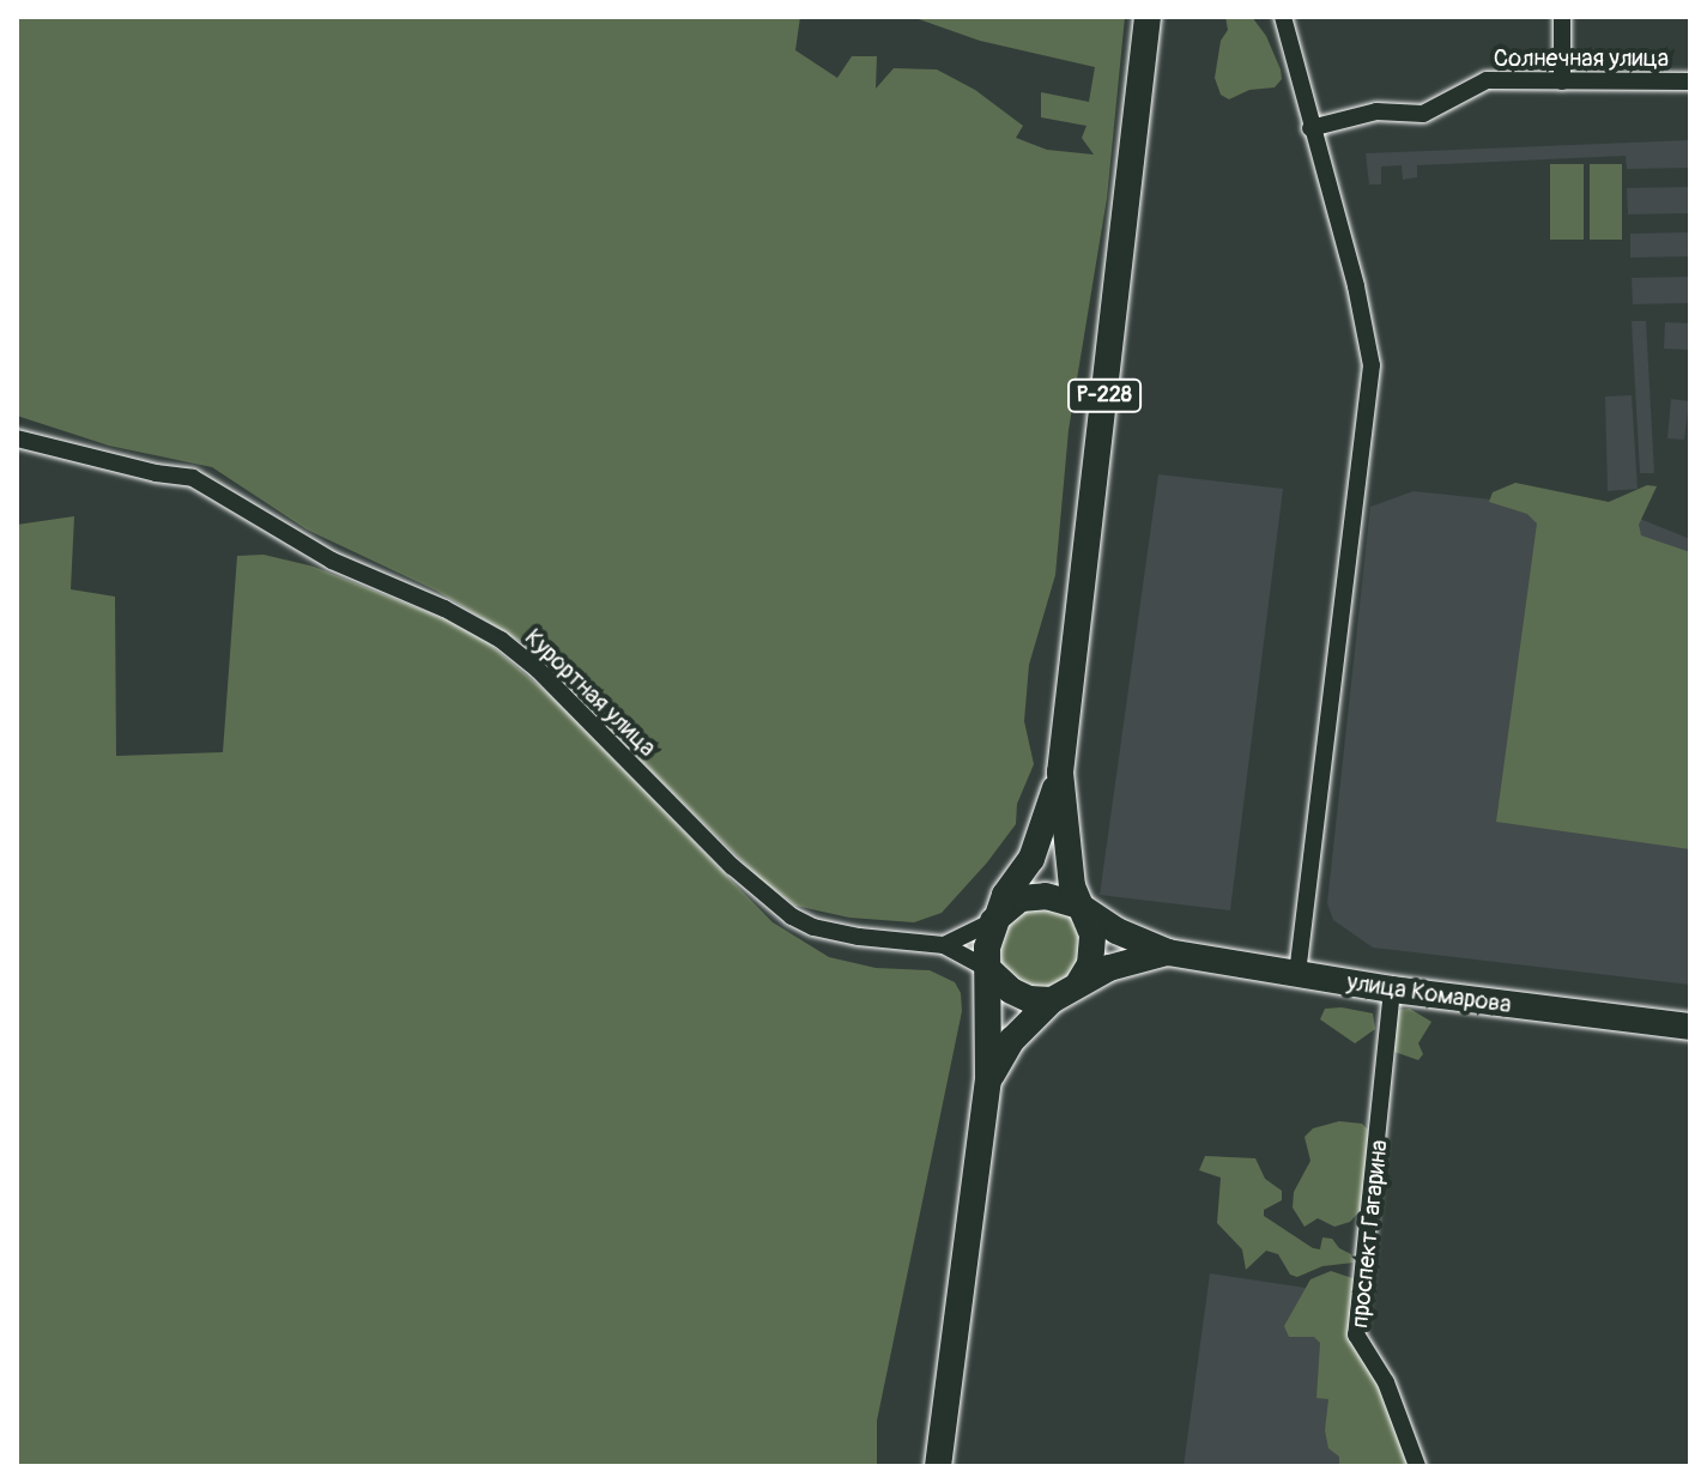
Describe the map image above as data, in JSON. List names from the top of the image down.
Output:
{
  "streets": {
    "main road": ["Р-228", "улица Комарова"],
    "street": ["Солнечная улица", "Курортная улица", "проспект Гагарина"]
  },
  "crossings": [
    ["Р-228", "Курортная улица"],
    ["улица Комарова", "проспект Гагарина"]
  ]
}
